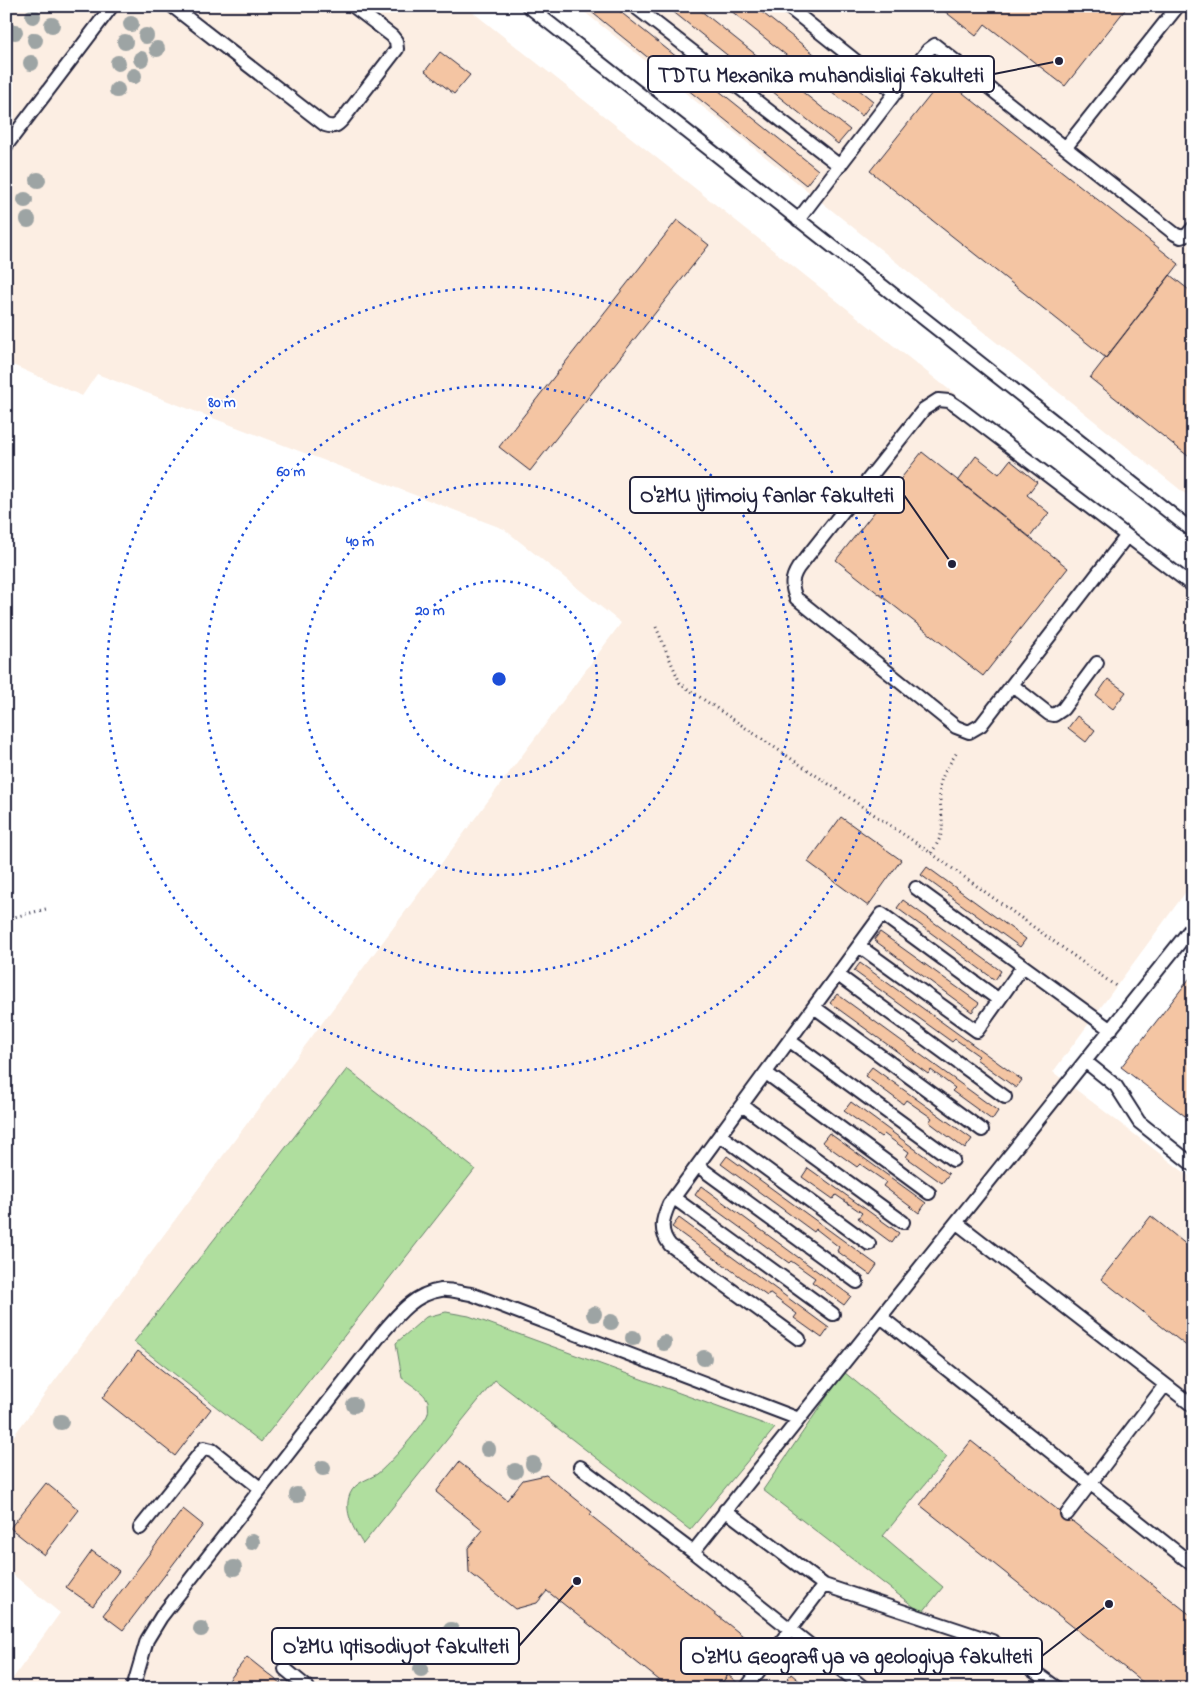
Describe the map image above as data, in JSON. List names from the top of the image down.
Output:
{
  "places": [
    "TDTU Mexanika muhandisligi fakulteti",
    "O'zMU Ijtimoiy fanlar fakulteti",
    "O'zMU Iqtisodiyot fakulteti",
    "O'zMU Geografiya va geologiya fakulteti"
  ],
  "rings": [
    "80 m",
    "60 m",
    "40 m",
    "20 m"
  ]
}
